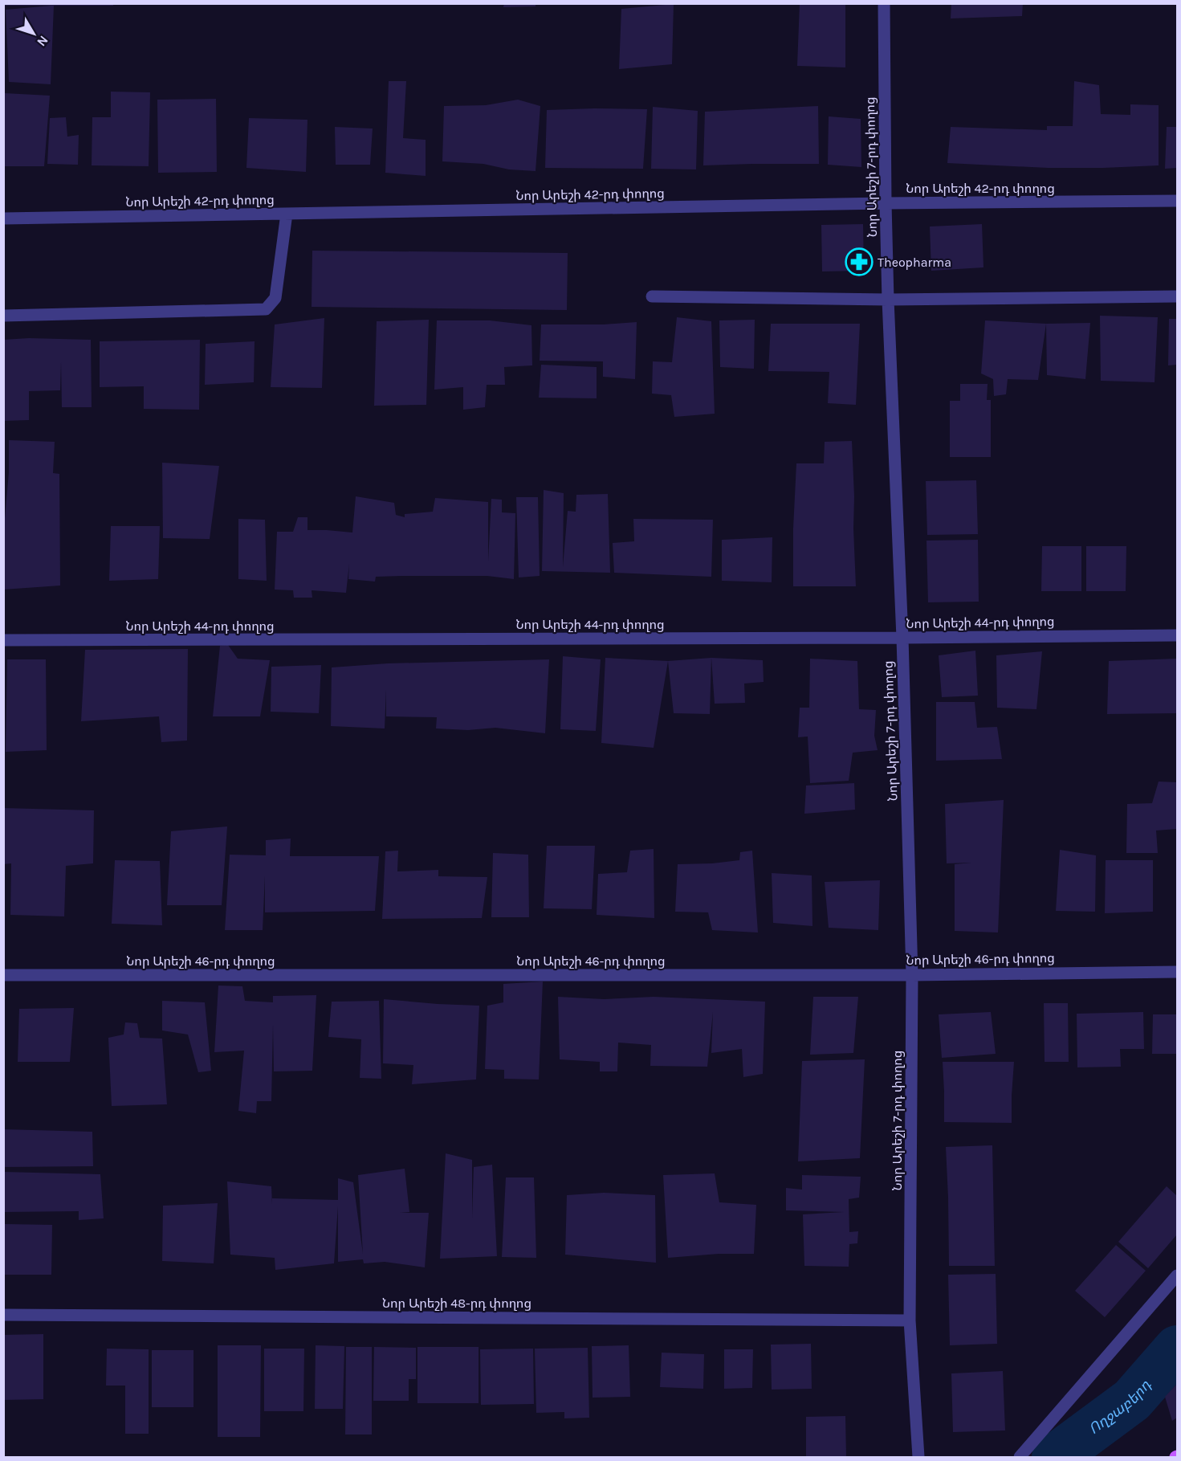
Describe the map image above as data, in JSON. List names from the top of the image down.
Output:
{
  "streets": {
    "street": [
      "Նոր Արեշի 7-րդ փողոց",
      "Նոր Արեշի 42-րդ փողոց",
      "Նոր Արեշի 44-րդ փողոց",
      "Նոր Արեշի 46-րդ փողոց",
      "Նոր Արեշի 48-րդ փողոց"
    ]
  },
  "crossings": [
    ["Նոր Արեշի 7-րդ փողոց", "Նոր Արեշի 42-րդ փողոց"],
    ["Նոր Արեշի 7-րդ փողոց", "Նոր Արեշի 44-րդ փողոց"],
    ["Նոր Արեշի 7-րդ փողոց", "Նոր Արեշի 46-րդ փողոց"],
    ["Նոր Արեշի 7-րդ փողոց", "Նոր Արեշի 48-րդ փողոց"]
  ],
  "water": ["Ողջաբերդ"],
  "places": {
    "pharmacy": ["Theopharma"]
  },
  "north": "bottom right"
}
